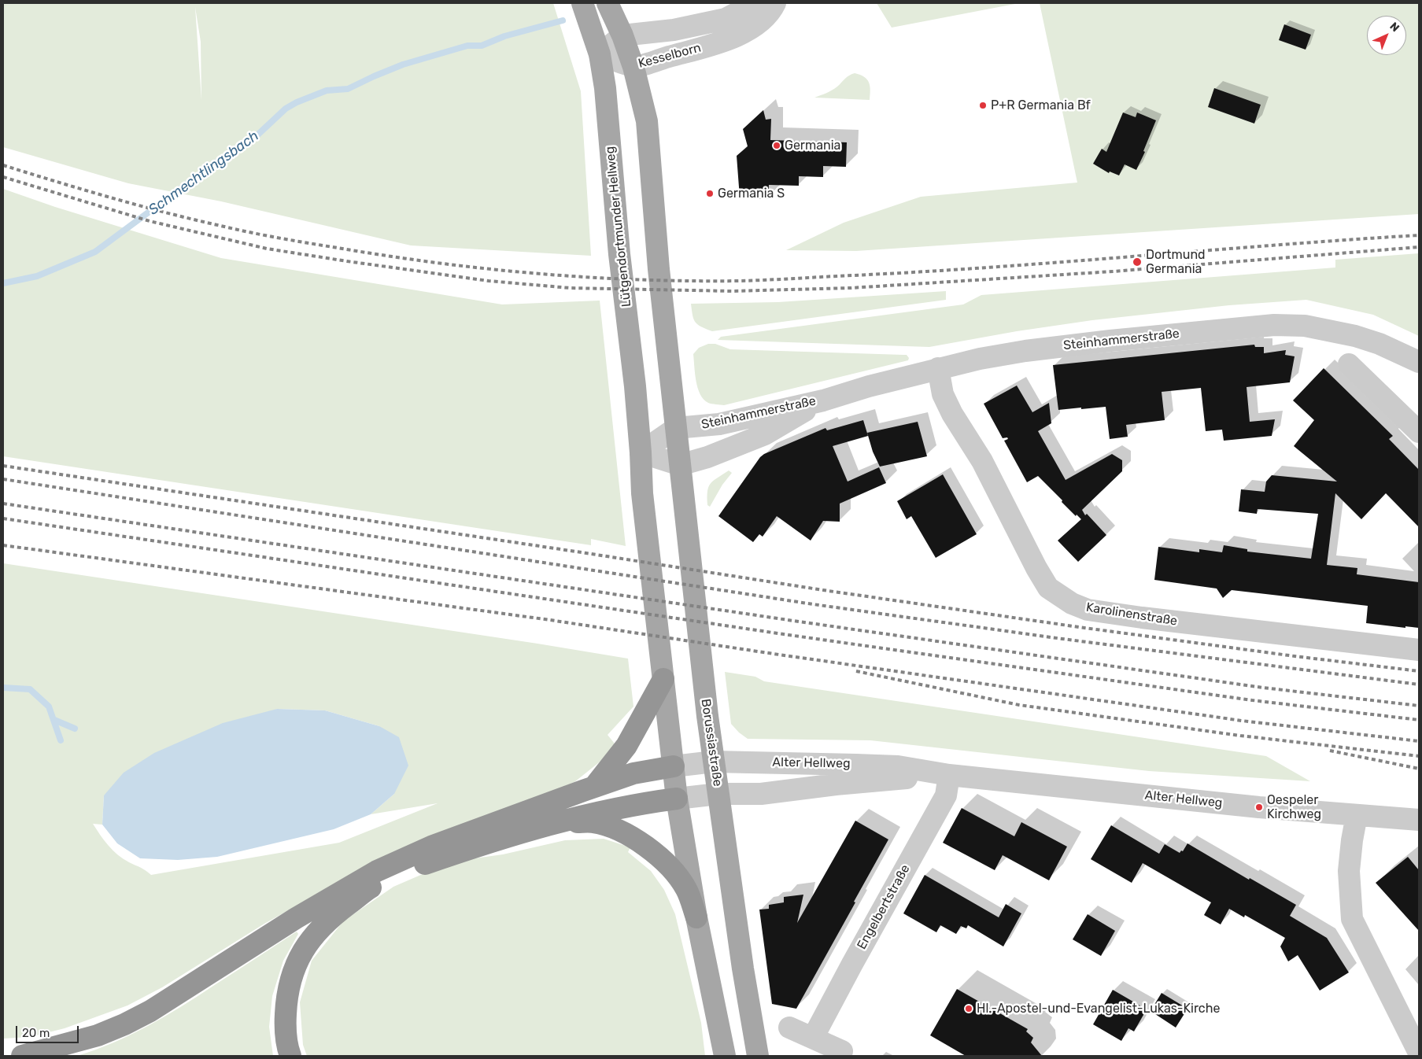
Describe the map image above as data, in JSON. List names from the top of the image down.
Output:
{
  "streets": {
    "main road": ["Lütgendortmunder Hellweg", "Borussiastraße"],
    "street": [
      "Kesselborn",
      "Steinhammerstraße",
      "Karolinenstraße",
      "Alter Hellweg",
      "Engelbertstraße"
    ]
  },
  "crossings": [
    ["Kesselborn", "Lütgendortmunder Hellweg"],
    ["Lütgendortmunder Hellweg", "Steinhammerstraße"],
    ["Steinhammerstraße", "Karolinenstraße"],
    ["Steinhammerstraße", "Borussiastraße"],
    ["Borussiastraße", "Alter Hellweg"],
    ["Alter Hellweg", "Engelbertstraße"]
  ],
  "water": ["Schmechtlingsbach"],
  "places": [
    "P+R Germania Bf",
    "Germania",
    "Germania S",
    "Dortmund Germania",
    "Oespeler Kirchweg",
    "Hl.-Apostel-und-Evangelist-Lukas-Kirche"
  ],
  "scale_bar": "20 m",
  "north": "top right"
}
